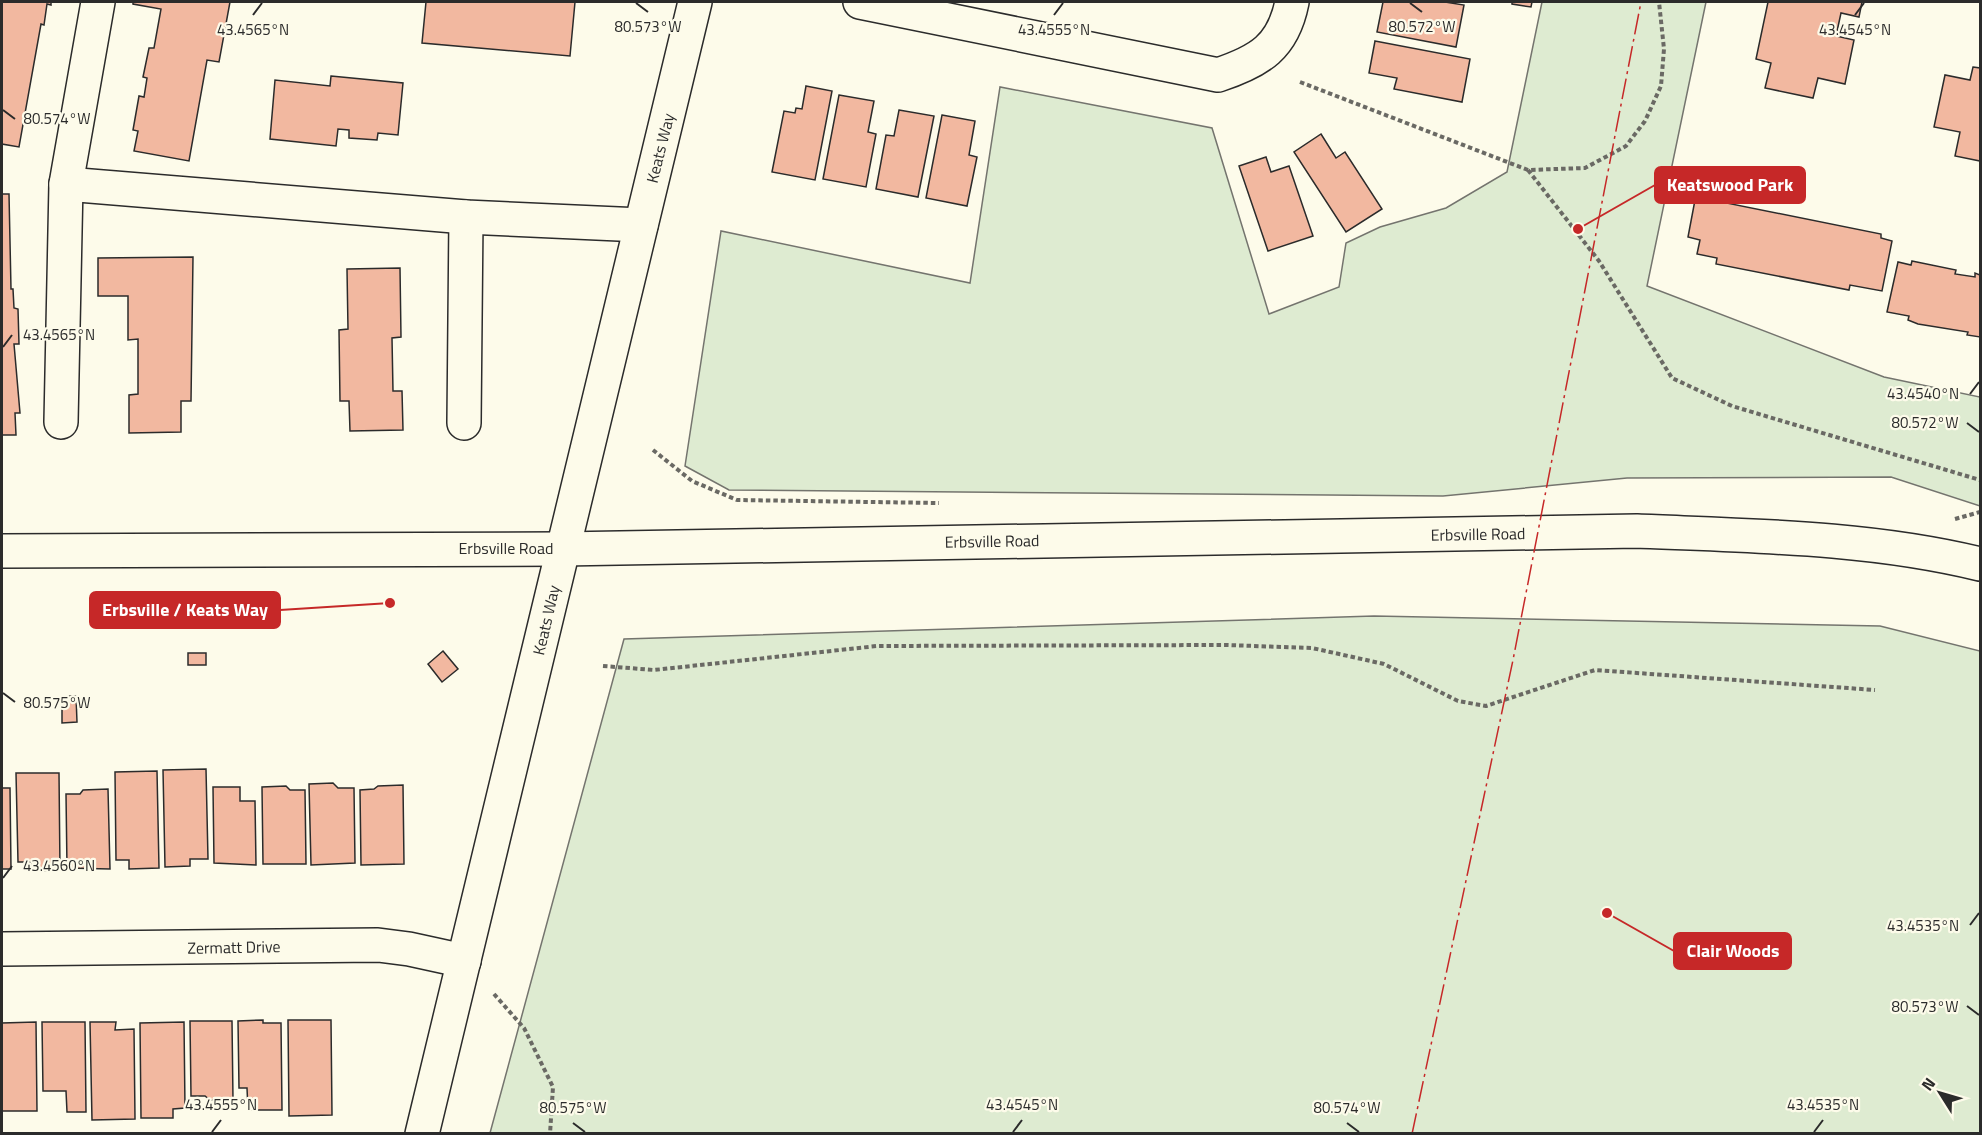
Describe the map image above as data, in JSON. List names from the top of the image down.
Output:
{
  "streets": {
    "street": ["Keats Way", "Erbsville Road", "Zermatt Drive"]
  },
  "crossings": [
    ["Keats Way", "Erbsville Road"],
    ["Keats Way", "Zermatt Drive"]
  ],
  "places": ["Keatswood Park", "Erbsville / Keats Way", "Clair Woods"],
  "north": "top left",
  "coordinates": [
    "80.573°W",
    "80.572°W",
    "43.4565°N",
    "43.4555°N",
    "43.4545°N",
    "80.574°W",
    "43.4540°N",
    "80.575°W",
    "43.4560°N",
    "43.4535°N"
  ]
}
